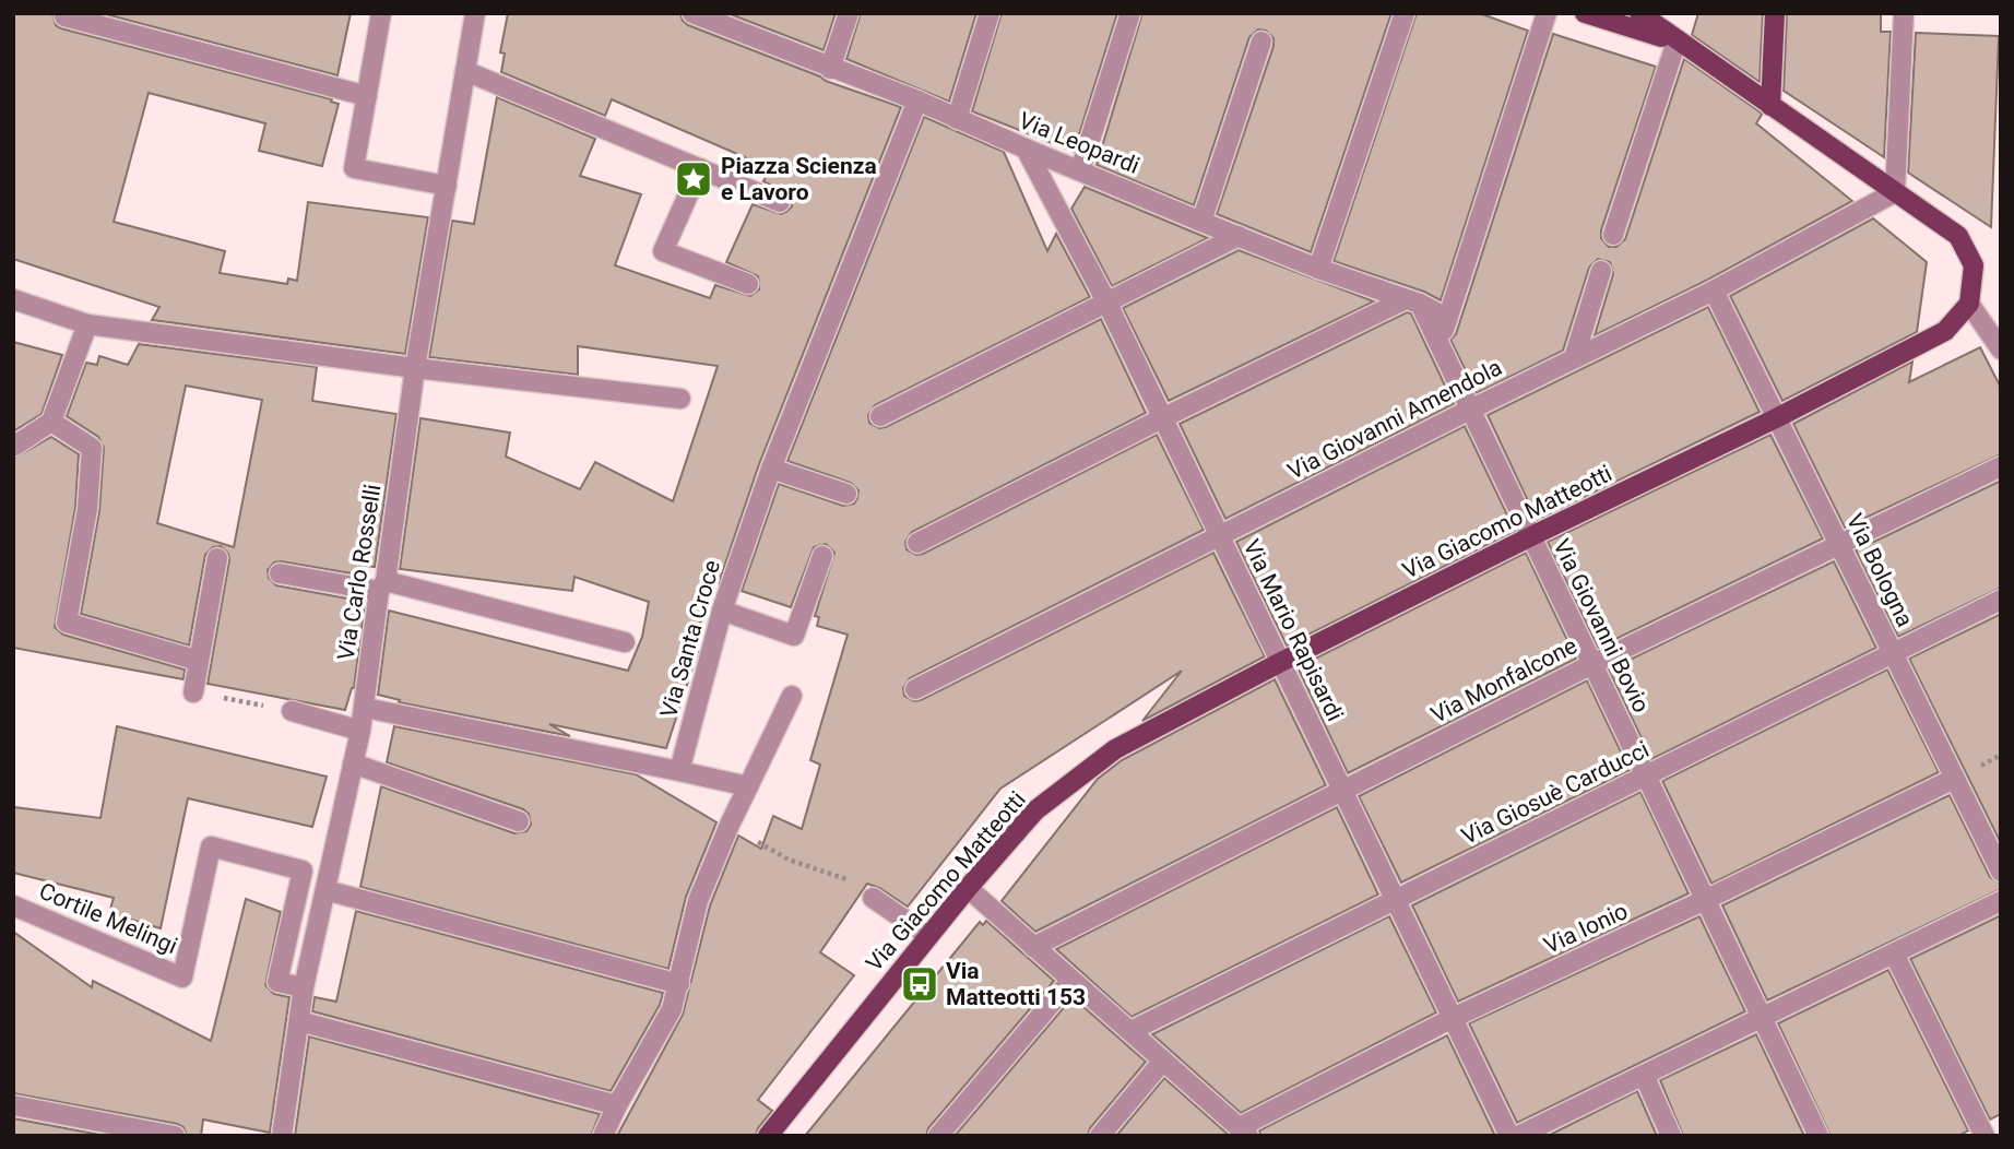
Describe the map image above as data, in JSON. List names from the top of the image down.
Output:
{
  "streets": {
    "main road": ["Via Giacomo Matteotti"],
    "street": [
      "Via Leopardi",
      "Via Giovanni Amendola",
      "Via Bologna",
      "Via Carlo Rosselli",
      "Via Giovanni Bovio",
      "Via Mario Rapisardi",
      "Via Santa Croce",
      "Via Monfalcone",
      "Via Giosuè Carducci",
      "Cortile Melingi",
      "Via Ionio"
    ]
  },
  "crossings": [
    ["Via Leopardi", "Via Giovanni Bovio"],
    ["Via Leopardi", "Via Mario Rapisardi"],
    ["Via Leopardi", "Via Santa Croce"],
    ["Via Giovanni Amendola", "Via Bologna"],
    ["Via Giovanni Amendola", "Via Giovanni Bovio"],
    ["Via Giovanni Amendola", "Via Mario Rapisardi"],
    ["Via Giacomo Matteotti", "Via Bologna"],
    ["Via Giacomo Matteotti", "Via Giovanni Bovio"],
    ["Via Giacomo Matteotti", "Via Mario Rapisardi"],
    ["Via Bologna", "Via Monfalcone"],
    ["Via Bologna", "Via Giosuè Carducci"],
    ["Via Bologna", "Via Ionio"],
    ["Via Carlo Rosselli", "Cortile Melingi"],
    ["Via Giovanni Bovio", "Via Monfalcone"],
    ["Via Giovanni Bovio", "Via Giosuè Carducci"],
    ["Via Giovanni Bovio", "Via Ionio"],
    ["Via Mario Rapisardi", "Via Monfalcone"],
    ["Via Mario Rapisardi", "Via Giosuè Carducci"],
    ["Via Mario Rapisardi", "Via Ionio"]
  ],
  "places": {
    "place": ["Piazza Scienza e Lavoro"],
    "bus stop": ["Via Matteotti 153"]
  }
}
